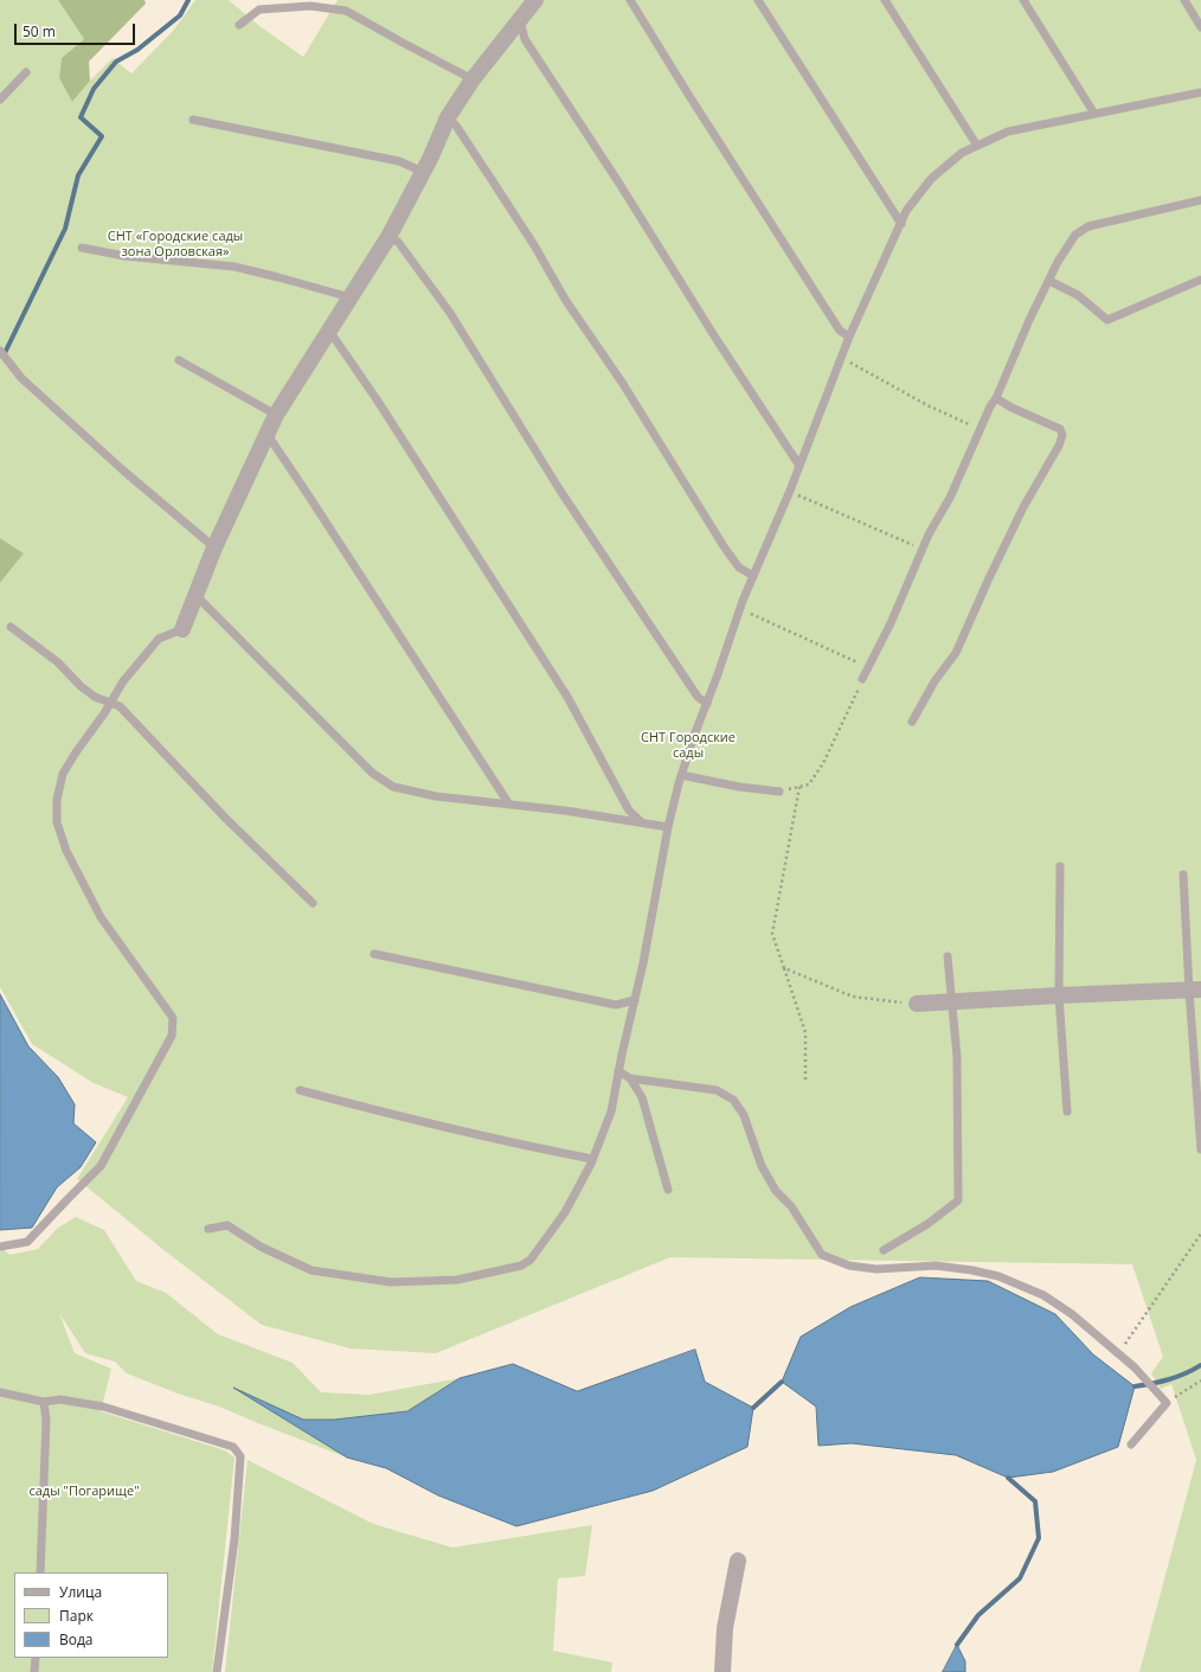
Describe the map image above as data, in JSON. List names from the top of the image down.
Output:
{
  "parks": ["СНТ «Городские сады зона Орловская»", "СНТ Городские сады", "сады \"Погарище\""],
  "legend": ["Улица", "Парк", "Вода"],
  "scale_bar": "50 m"
}
